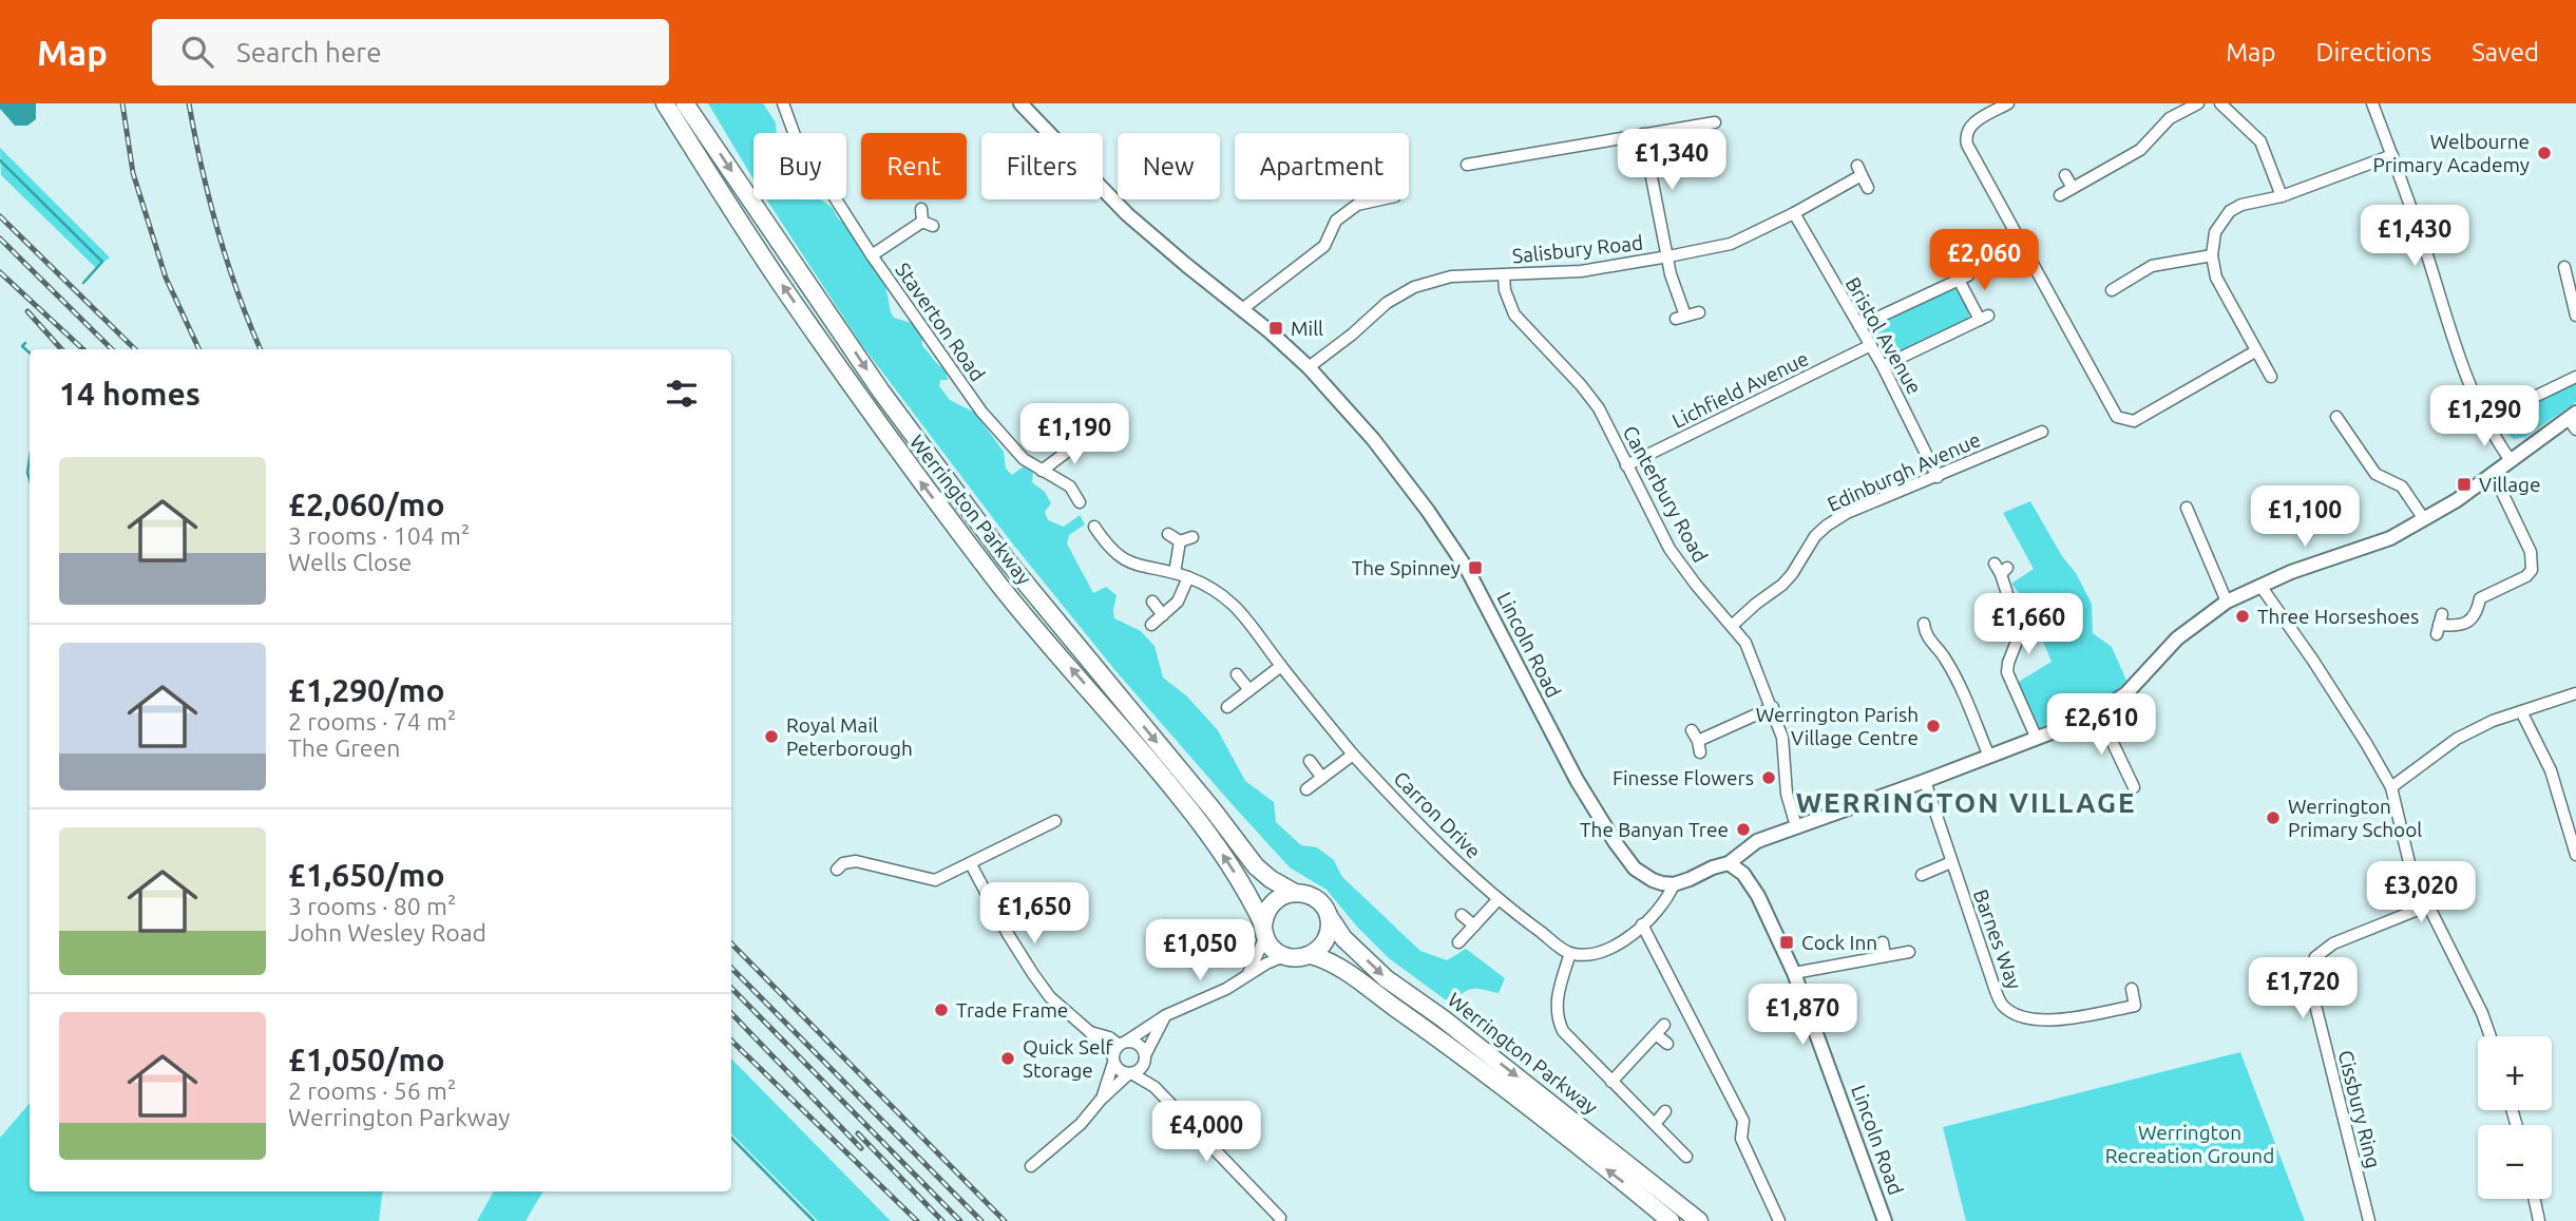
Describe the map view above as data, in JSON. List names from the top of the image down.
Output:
{
  "streets": {
    "highway": ["Werrington Parkway"],
    "street": [
      "Salisbury Road",
      "Staverton Road",
      "Bristol Avenue",
      "Lichfield Avenue",
      "Edinburgh Avenue",
      "Canterbury Road",
      "Lincoln Road",
      "Carron Drive",
      "Barnes Way",
      "Cissbury Ring"
    ]
  },
  "crossings": [
    ["Salisbury Road", "Bristol Avenue"],
    ["Salisbury Road", "Canterbury Road"],
    ["Salisbury Road", "Lincoln Road"],
    ["Bristol Avenue", "Lichfield Avenue"],
    ["Bristol Avenue", "Edinburgh Avenue"],
    ["Lichfield Avenue", "Canterbury Road"],
    ["Edinburgh Avenue", "Canterbury Road"]
  ],
  "districts": ["WERRINGTON VILLAGE"],
  "parks": ["Werrington Recreation Ground"],
  "places": {
    "other": [
      "Welbourne Primary Academy",
      "Three Horseshoes",
      "Werrington Parish Village Centre",
      "Royal Mail Peterborough",
      "Finesse Flowers",
      "Werrington Primary School",
      "The Banyan Tree",
      "Trade Frame",
      "Quick Self Storage"
    ],
    "transit": [
      "Mill",
      "Village",
      "The Spinney",
      "Cock Inn"
    ]
  },
  "page": {
    "header": "Map",
    "search": "Search here",
    "nav": ["Map", "Directions", "Saved"],
    "price": [
      "£1,340",
      "£1,430",
      "£2,060",
      "£1,290",
      "£1,190",
      "£1,100",
      "£1,660",
      "£2,610",
      "£3,020",
      "£1,650",
      "£1,050",
      "£1,720",
      "£1,870",
      "£4,000"
    ],
    "chip": [
      "Buy",
      "Rent",
      "Filters",
      "New",
      "Apartment"
    ],
    "heading": "14 homes",
    "list": [
      {
        "name": "£2,060/mo",
        "note": "3 rooms · 104 m² · Wells Close"
      },
      {
        "name": "£1,290/mo",
        "note": "2 rooms · 74 m² · The Green"
      },
      {
        "name": "£1,650/mo",
        "note": "3 rooms · 80 m² · John Wesley Road"
      },
      {
        "name": "£1,050/mo",
        "note": "2 rooms · 56 m² · Werrington Parkway"
      }
    ],
    "map_buttons": ["+", "−"]
  }
}
